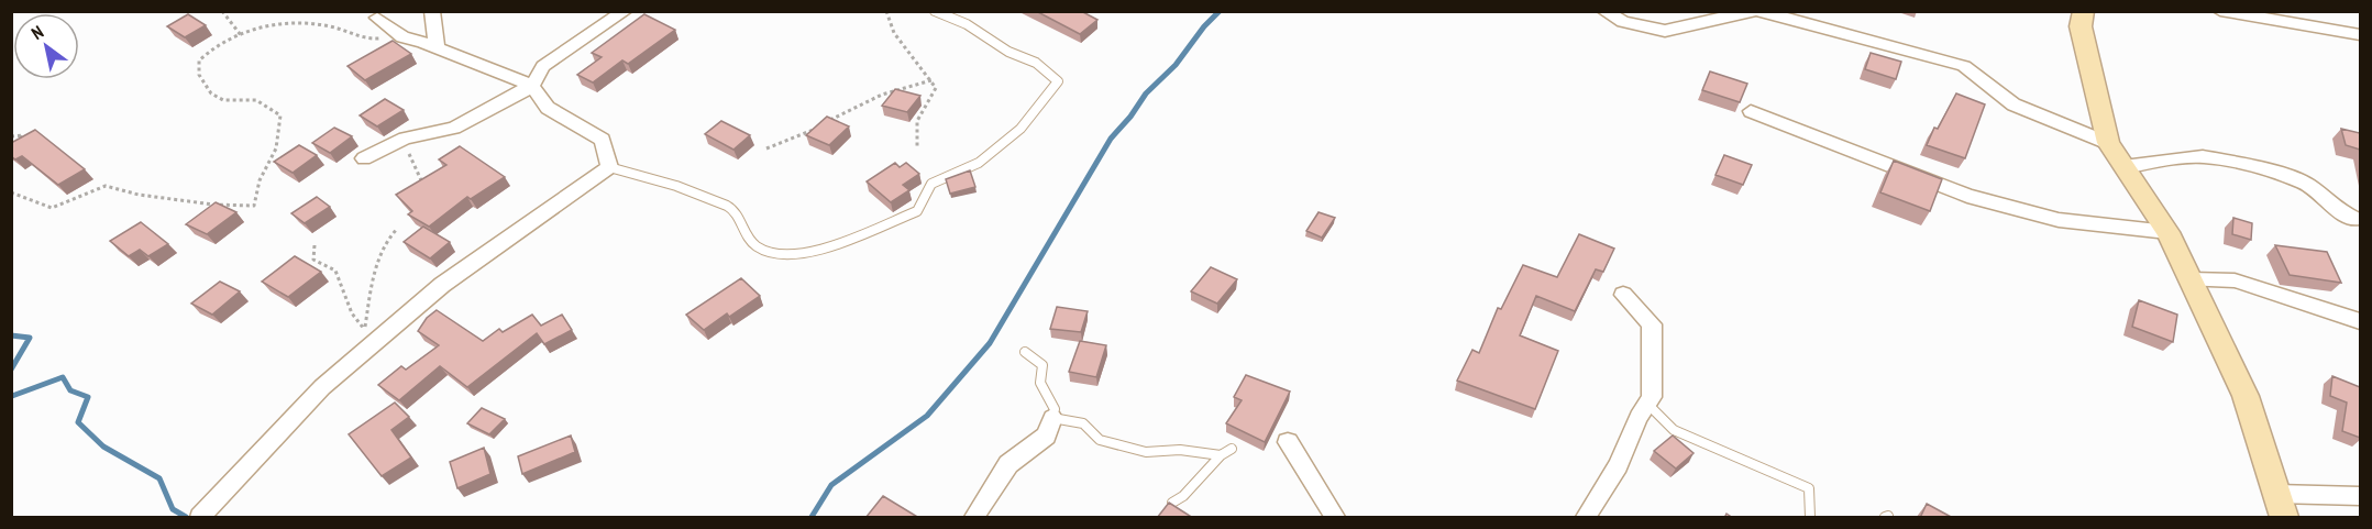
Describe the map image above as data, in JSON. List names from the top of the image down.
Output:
{
  "north": "top left"
}
